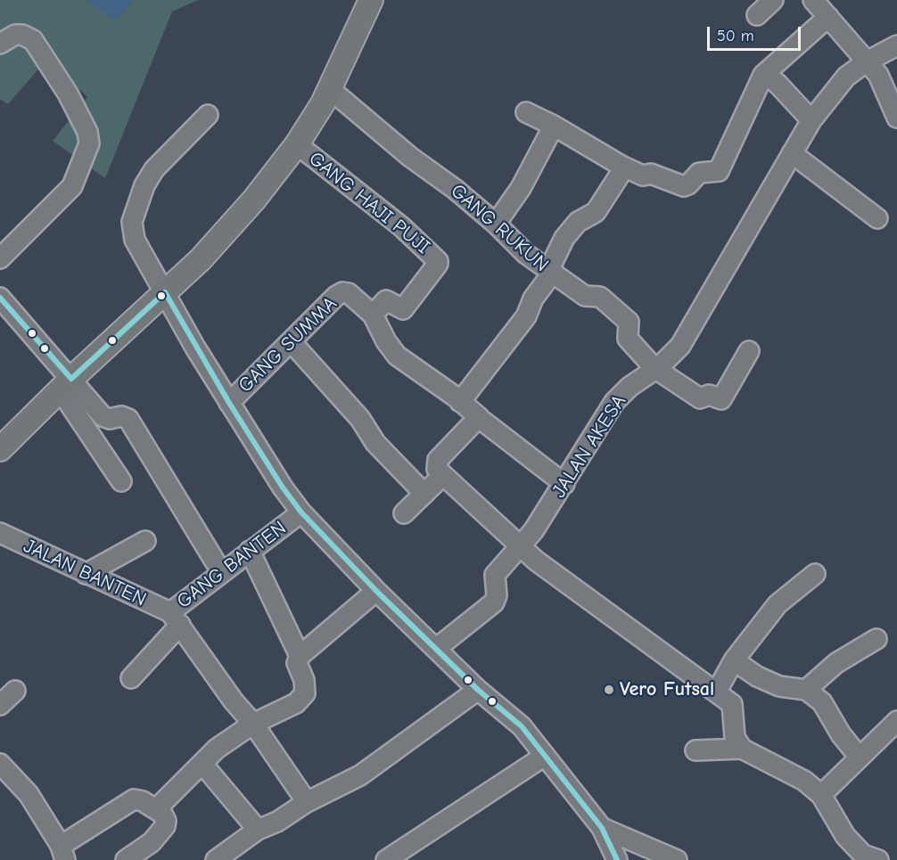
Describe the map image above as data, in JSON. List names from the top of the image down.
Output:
{
  "streets": {
    "street": [
      "GANG HAJI PUJI",
      "GANG RUKUN",
      "GANG SUMMA",
      "JALAN AKESA",
      "GANG BANTEN",
      "JALAN BANTEN"
    ]
  },
  "crossings": [
    ["GANG HAJI PUJI", "GANG SUMMA"],
    ["GANG RUKUN", "JALAN AKESA"],
    ["GANG BANTEN", "JALAN BANTEN"]
  ],
  "places": ["Vero Futsal"],
  "scale_bar": "50 m"
}
